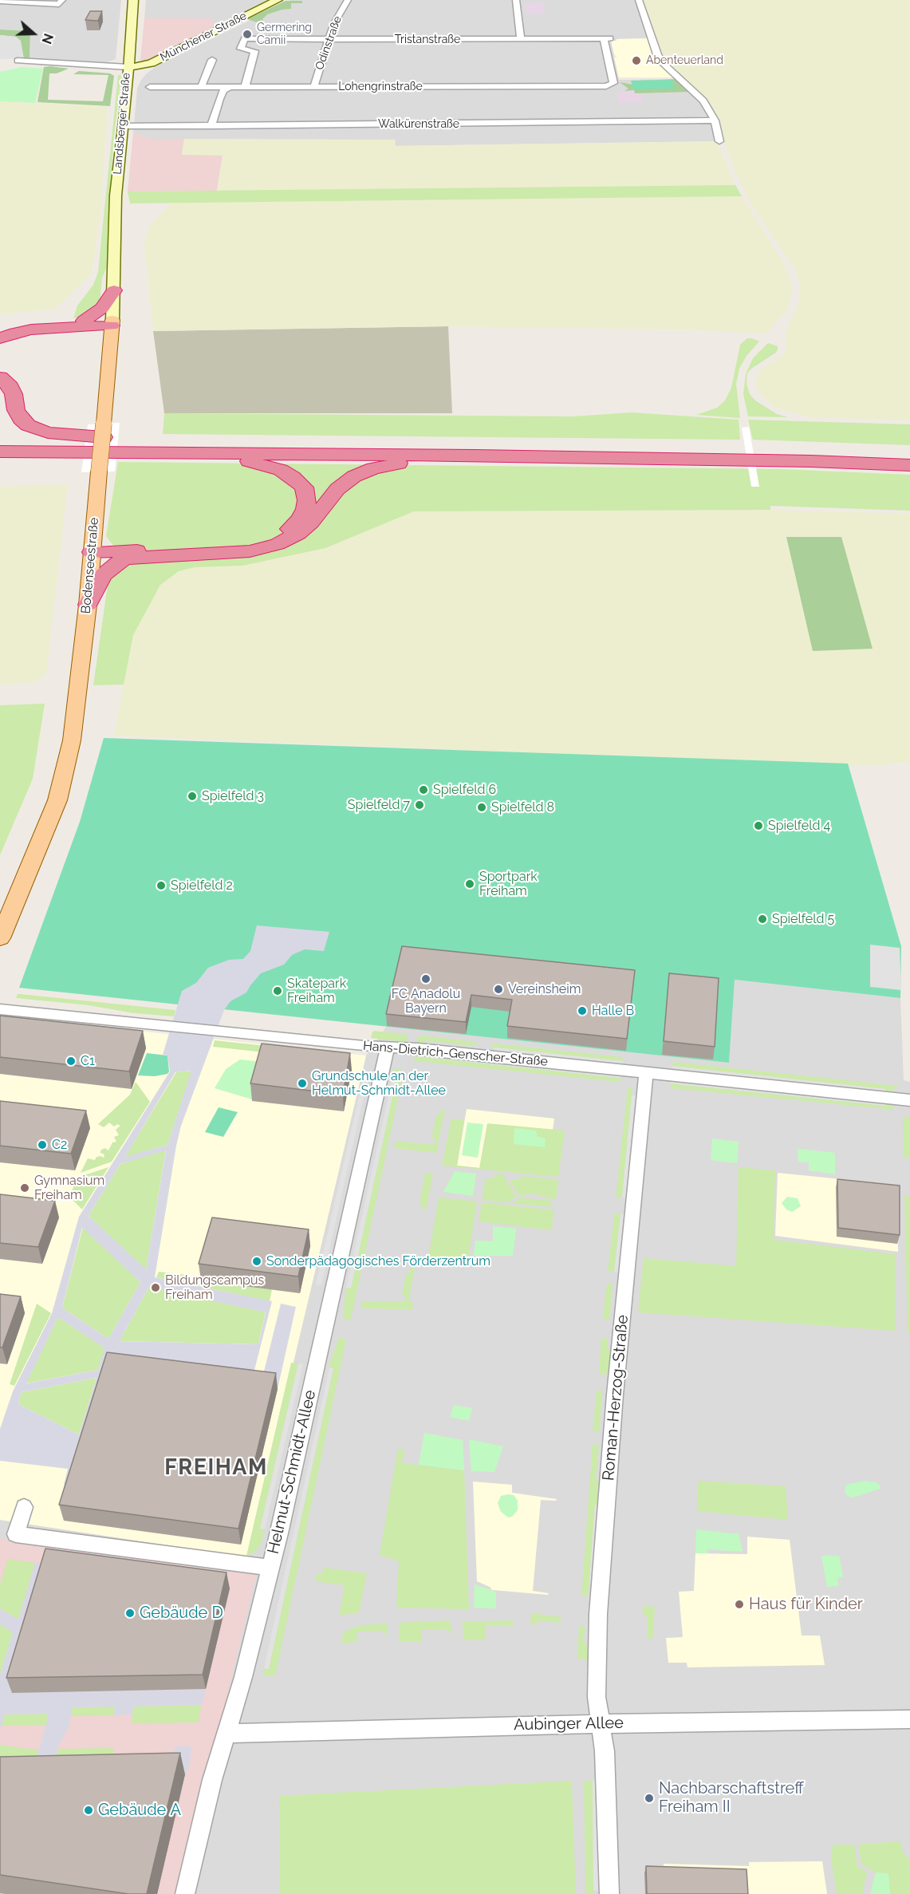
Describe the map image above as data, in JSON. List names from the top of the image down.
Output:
{
  "streets": {
    "main road": ["Münchener Straße", "Landsberger Straße", "Bodenseestraße"],
    "street": [
      "Tristanstraße",
      "Odinstraße",
      "Lohengrinstraße",
      "Walkürenstraße",
      "Hans-Dietrich-Genscher-Straße",
      "Roman-Herzog-Straße",
      "Helmut-Schmidt-Allee",
      "Aubinger Allee"
    ]
  },
  "crossings": [
    ["Münchener Straße", "Landsberger Straße"],
    ["Tristanstraße", "Odinstraße"],
    ["Tristanstraße", "Lohengrinstraße"],
    ["Odinstraße", "Lohengrinstraße"],
    ["Landsberger Straße", "Walkürenstraße"],
    ["Landsberger Straße", "Bodenseestraße"],
    ["Hans-Dietrich-Genscher-Straße", "Roman-Herzog-Straße"],
    ["Hans-Dietrich-Genscher-Straße", "Helmut-Schmidt-Allee"],
    ["Roman-Herzog-Straße", "Aubinger Allee"],
    ["Helmut-Schmidt-Allee", "Aubinger Allee"]
  ],
  "districts": ["FREIHAM"],
  "places": [
    "Germering Camii",
    "Abenteuerland",
    "Spielfeld 6",
    "Spielfeld 3",
    "Spielfeld 7",
    "Spielfeld 8",
    "Spielfeld 4",
    "Sportpark Freiham",
    "Spielfeld 2",
    "Spielfeld 5",
    "FC Anadolu Bayern",
    "Vereinsheim",
    "Skatepark Freiham",
    "Halle B",
    "C1",
    "Grundschule an der Helmut-Schmidt-Allee",
    "C2",
    "Gymnasium Freiham",
    "Sonderpädagogisches Förderzentrum",
    "Bildungscampus Freiham",
    "Haus für Kinder",
    "Gebäude D",
    "Nachbarschaftstreff Freiham II",
    "Gebäude A"
  ],
  "north": "right"
}
